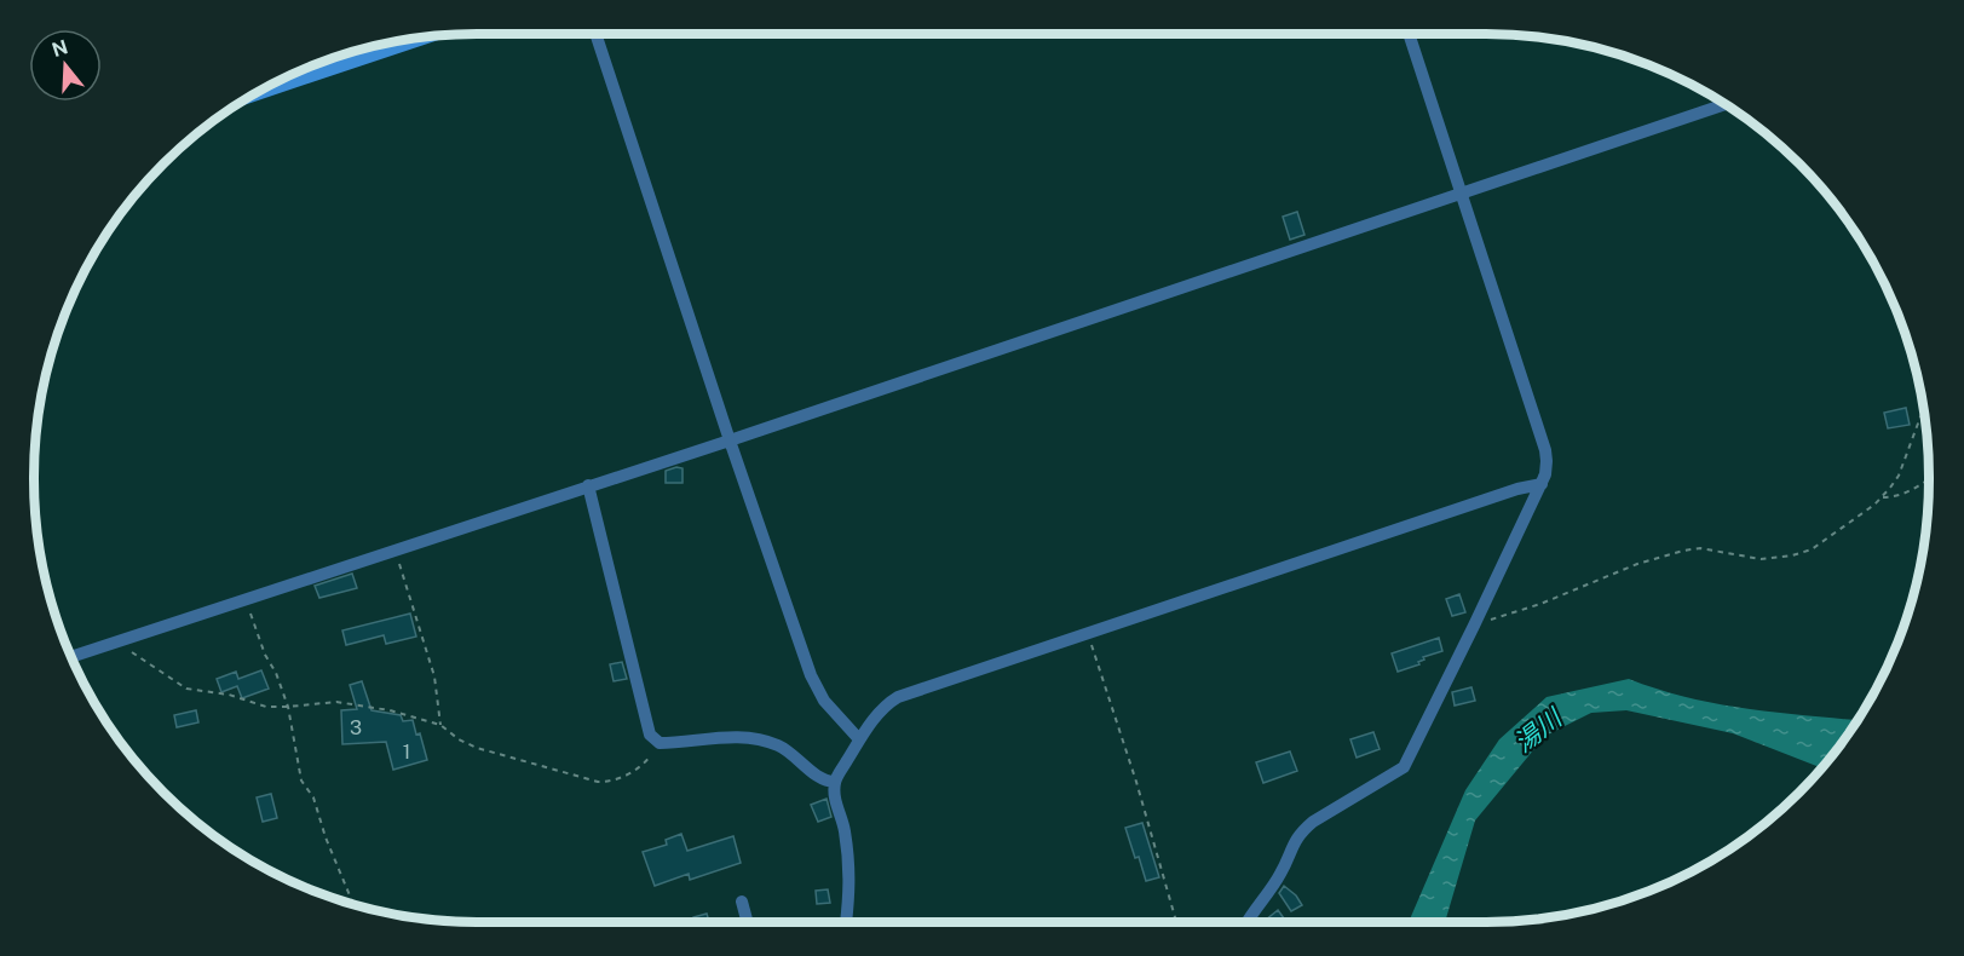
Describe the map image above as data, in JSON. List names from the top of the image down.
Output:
{
  "water": ["湯川"],
  "house_numbers": ["3", "1"],
  "north": "top"
}
